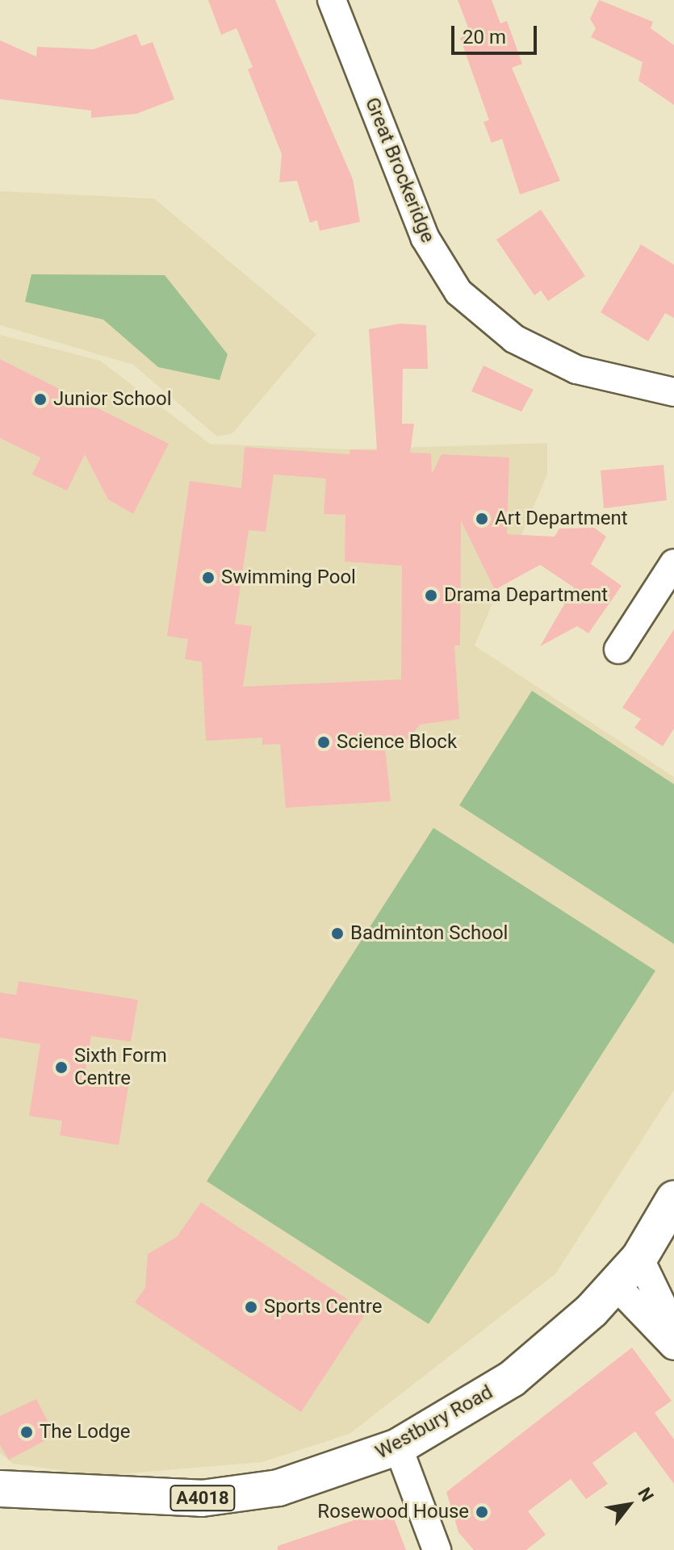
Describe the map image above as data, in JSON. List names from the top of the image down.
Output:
{
  "streets": {
    "main road": ["Westbury Road", "A4018"],
    "street": ["Great Brockeridge"]
  },
  "places": [
    "Junior School",
    "Art Department",
    "Swimming Pool",
    "Drama Department",
    "Science Block",
    "Badminton School",
    "Sixth Form Centre",
    "Sports Centre",
    "The Lodge",
    "Rosewood House"
  ],
  "scale_bar": "20 m",
  "north": "top right"
}
